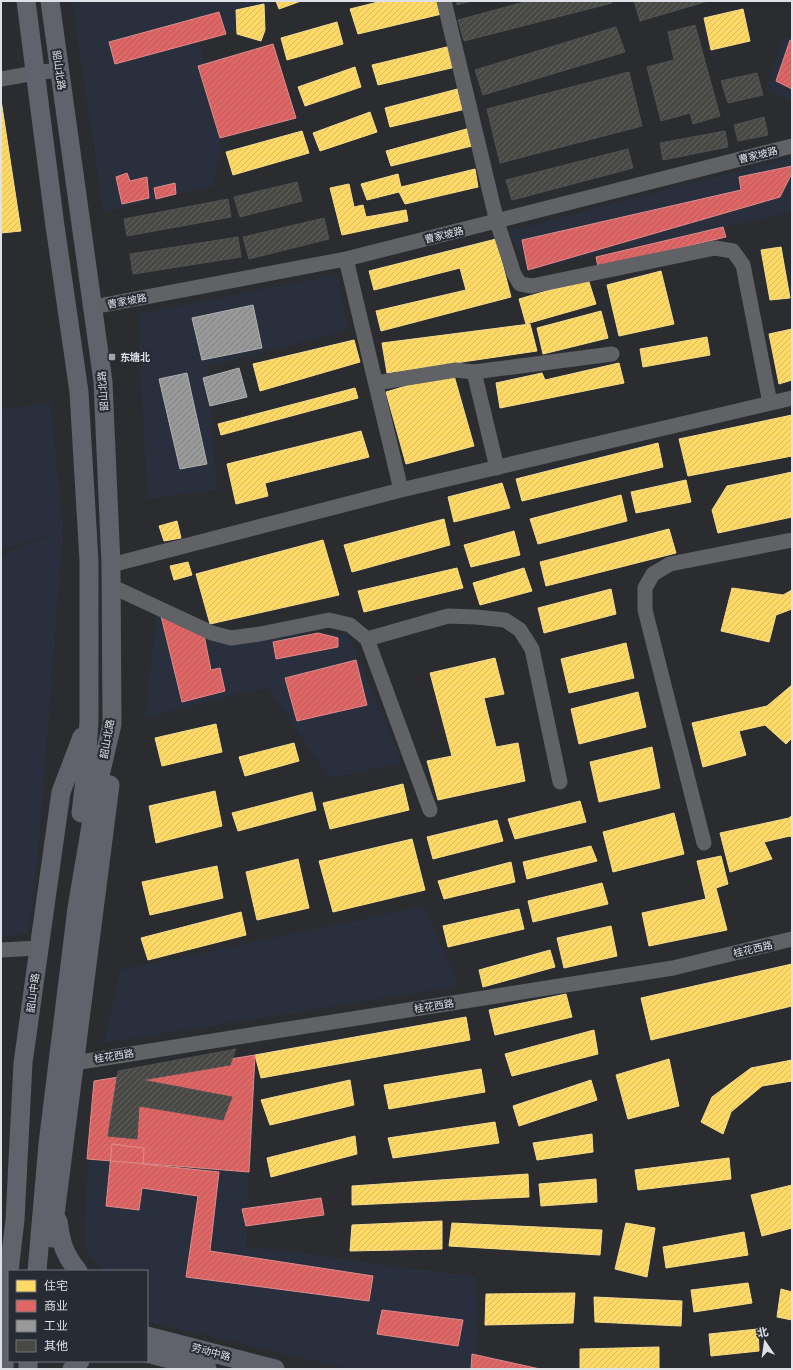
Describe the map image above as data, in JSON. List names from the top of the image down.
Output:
{
  "streets": {
    "main road": ["韶山北路", "韶山中路", "劳动中路"],
    "street": ["曹家坡路", "桂花西路"]
  },
  "crossings": [
    ["韶山北路", "曹家坡路"],
    ["韶山北路", "韶山中路"]
  ],
  "places": {
    "transit": ["东塘北"]
  },
  "legend": [
    "住宅",
    "商业",
    "工业",
    "其他"
  ],
  "north": "top"
}
